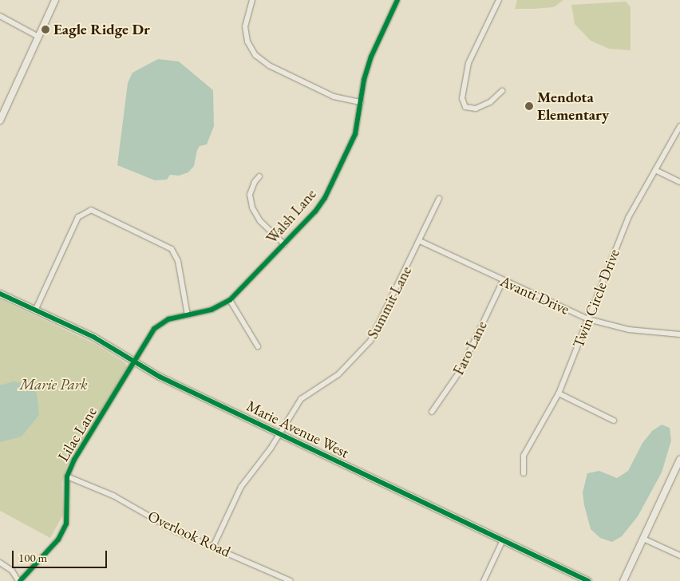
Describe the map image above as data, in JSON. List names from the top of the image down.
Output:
{
  "streets": {
    "street": [
      "Walsh Lane",
      "Avanti Drive",
      "Twin Circle Drive",
      "Summit Lane",
      "Faro Lane",
      "Marie Avenue West",
      "Lilac Lane",
      "Overlook Road"
    ]
  },
  "crossings": [
    ["Walsh Lane", "Marie Avenue West"],
    ["Walsh Lane", "Lilac Lane"],
    ["Avanti Drive", "Twin Circle Drive"],
    ["Avanti Drive", "Summit Lane"],
    ["Avanti Drive", "Faro Lane"],
    ["Summit Lane", "Marie Avenue West"],
    ["Summit Lane", "Overlook Road"],
    ["Marie Avenue West", "Lilac Lane"],
    ["Lilac Lane", "Overlook Road"]
  ],
  "parks": ["Marie Park"],
  "places": ["Eagle Ridge Dr", "Mendota Elementary"],
  "scale_bar": "100 m"
}
